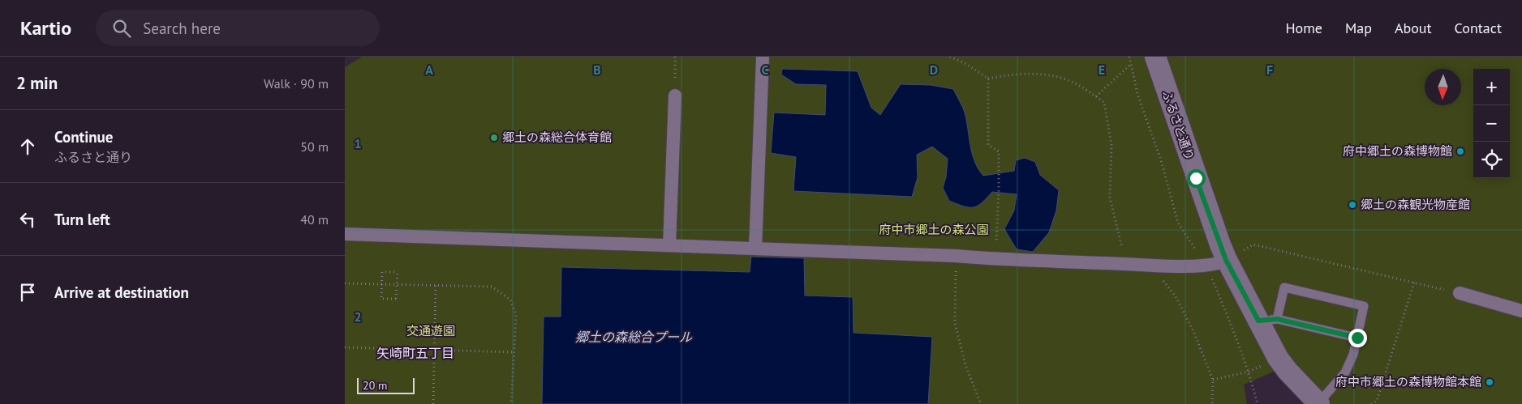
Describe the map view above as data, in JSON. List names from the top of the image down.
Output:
{
  "streets": {
    "street": ["ふるさと通り"]
  },
  "districts": ["矢崎町五丁目"],
  "water": ["郷土の森総合プール"],
  "parks": ["府中市郷土の森公園", "交通遊園"],
  "places": [
    "郷土の森総合体育館",
    "府中郷土の森博物館",
    "郷土の森観光物産館",
    "府中市郷土の森博物館本館"
  ],
  "scale_bar": "20 m",
  "north": "bottom",
  "page": {
    "header": "Kartio",
    "search": "Search here",
    "nav": [
      "Home",
      "Map",
      "About",
      "Contact"
    ],
    "heading": ["2 min", "Walk · 90 m"],
    "map_buttons": ["+", "−"],
    "list": [
      ["Continue", "ふるさと通り", "50 m"],
      ["Turn left", "40 m"],
      "Arrive at destination"
    ],
    "scale": "20 m"
  },
  "grid": {
    "columns": [
      "A",
      "B",
      "C",
      "D",
      "E",
      "F"
    ],
    "rows": ["1", "2"]
  }
}
